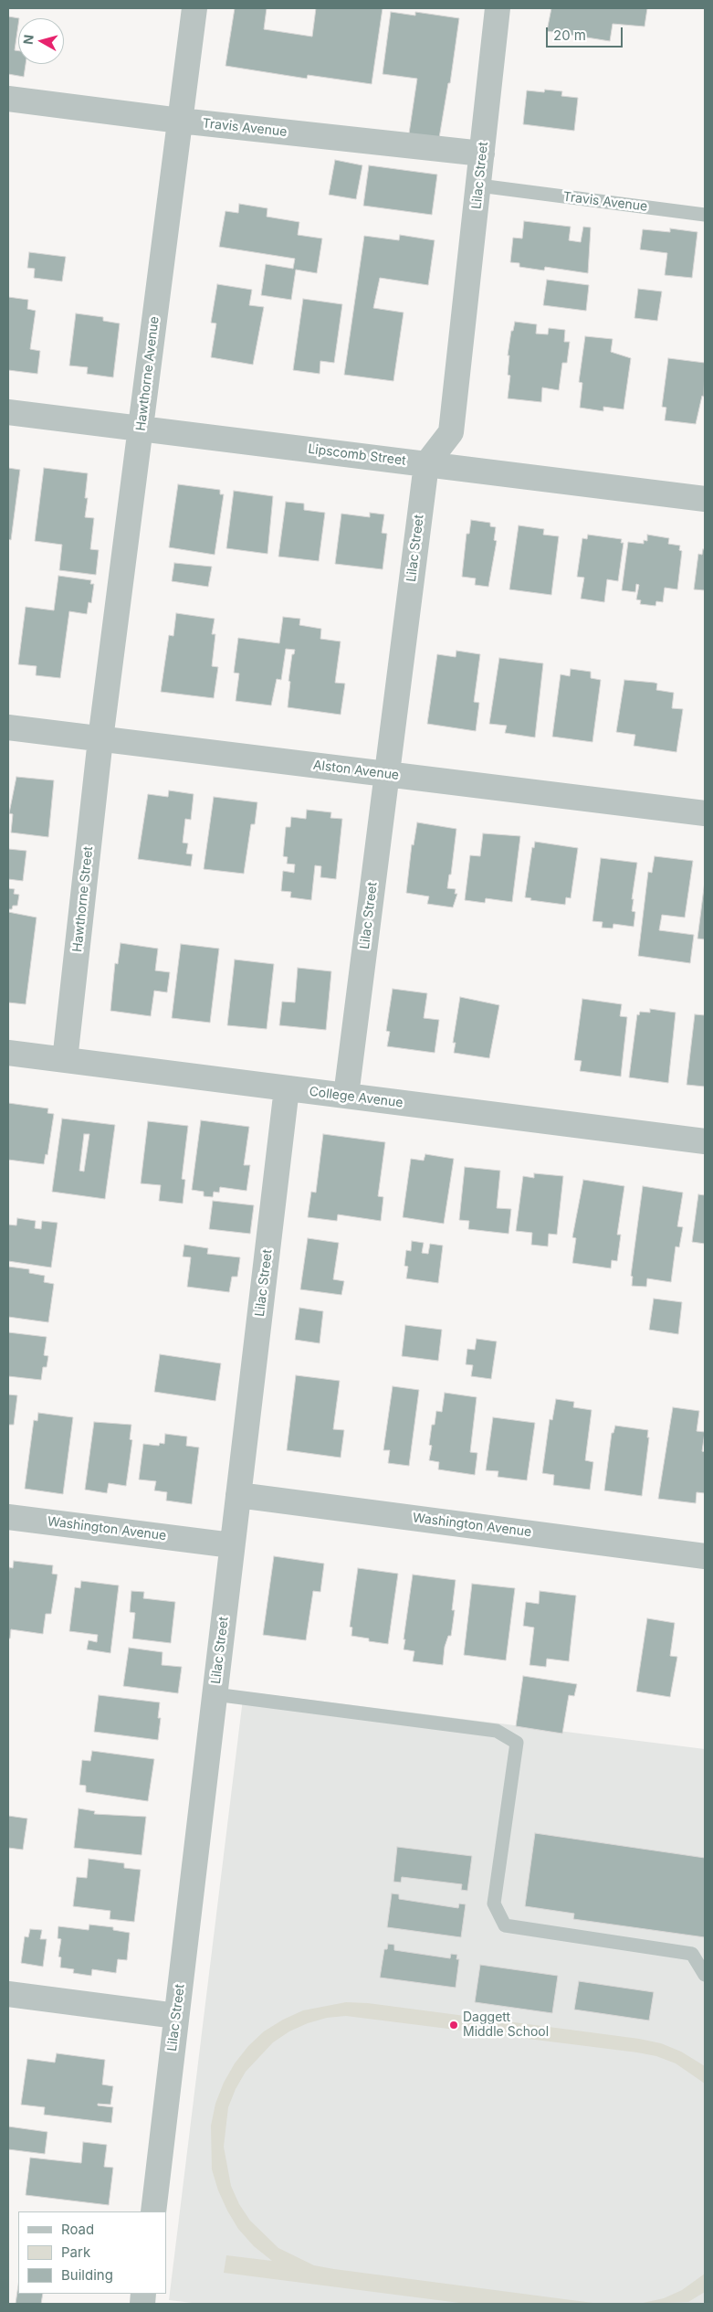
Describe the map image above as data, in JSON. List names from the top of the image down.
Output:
{
  "streets": {
    "street": [
      "Travis Avenue",
      "Lilac Street",
      "Hawthorne Avenue",
      "Lipscomb Street",
      "Alston Avenue",
      "Hawthorne Street",
      "College Avenue",
      "Washington Avenue"
    ]
  },
  "crossings": [
    ["Travis Avenue", "Lilac Street"],
    ["Travis Avenue", "Hawthorne Avenue"],
    ["Lilac Street", "Lipscomb Street"],
    ["Lilac Street", "Alston Avenue"],
    ["Lilac Street", "College Avenue"],
    ["Lilac Street", "Washington Avenue"],
    ["Hawthorne Avenue", "Lipscomb Street"],
    ["Hawthorne Avenue", "Alston Avenue"],
    ["Hawthorne Avenue", "Hawthorne Street"],
    ["Alston Avenue", "Hawthorne Street"],
    ["Hawthorne Street", "College Avenue"]
  ],
  "places": ["Daggett Middle School"],
  "legend": ["Road", "Park", "Building"],
  "scale_bar": "20 m",
  "north": "left"
}
